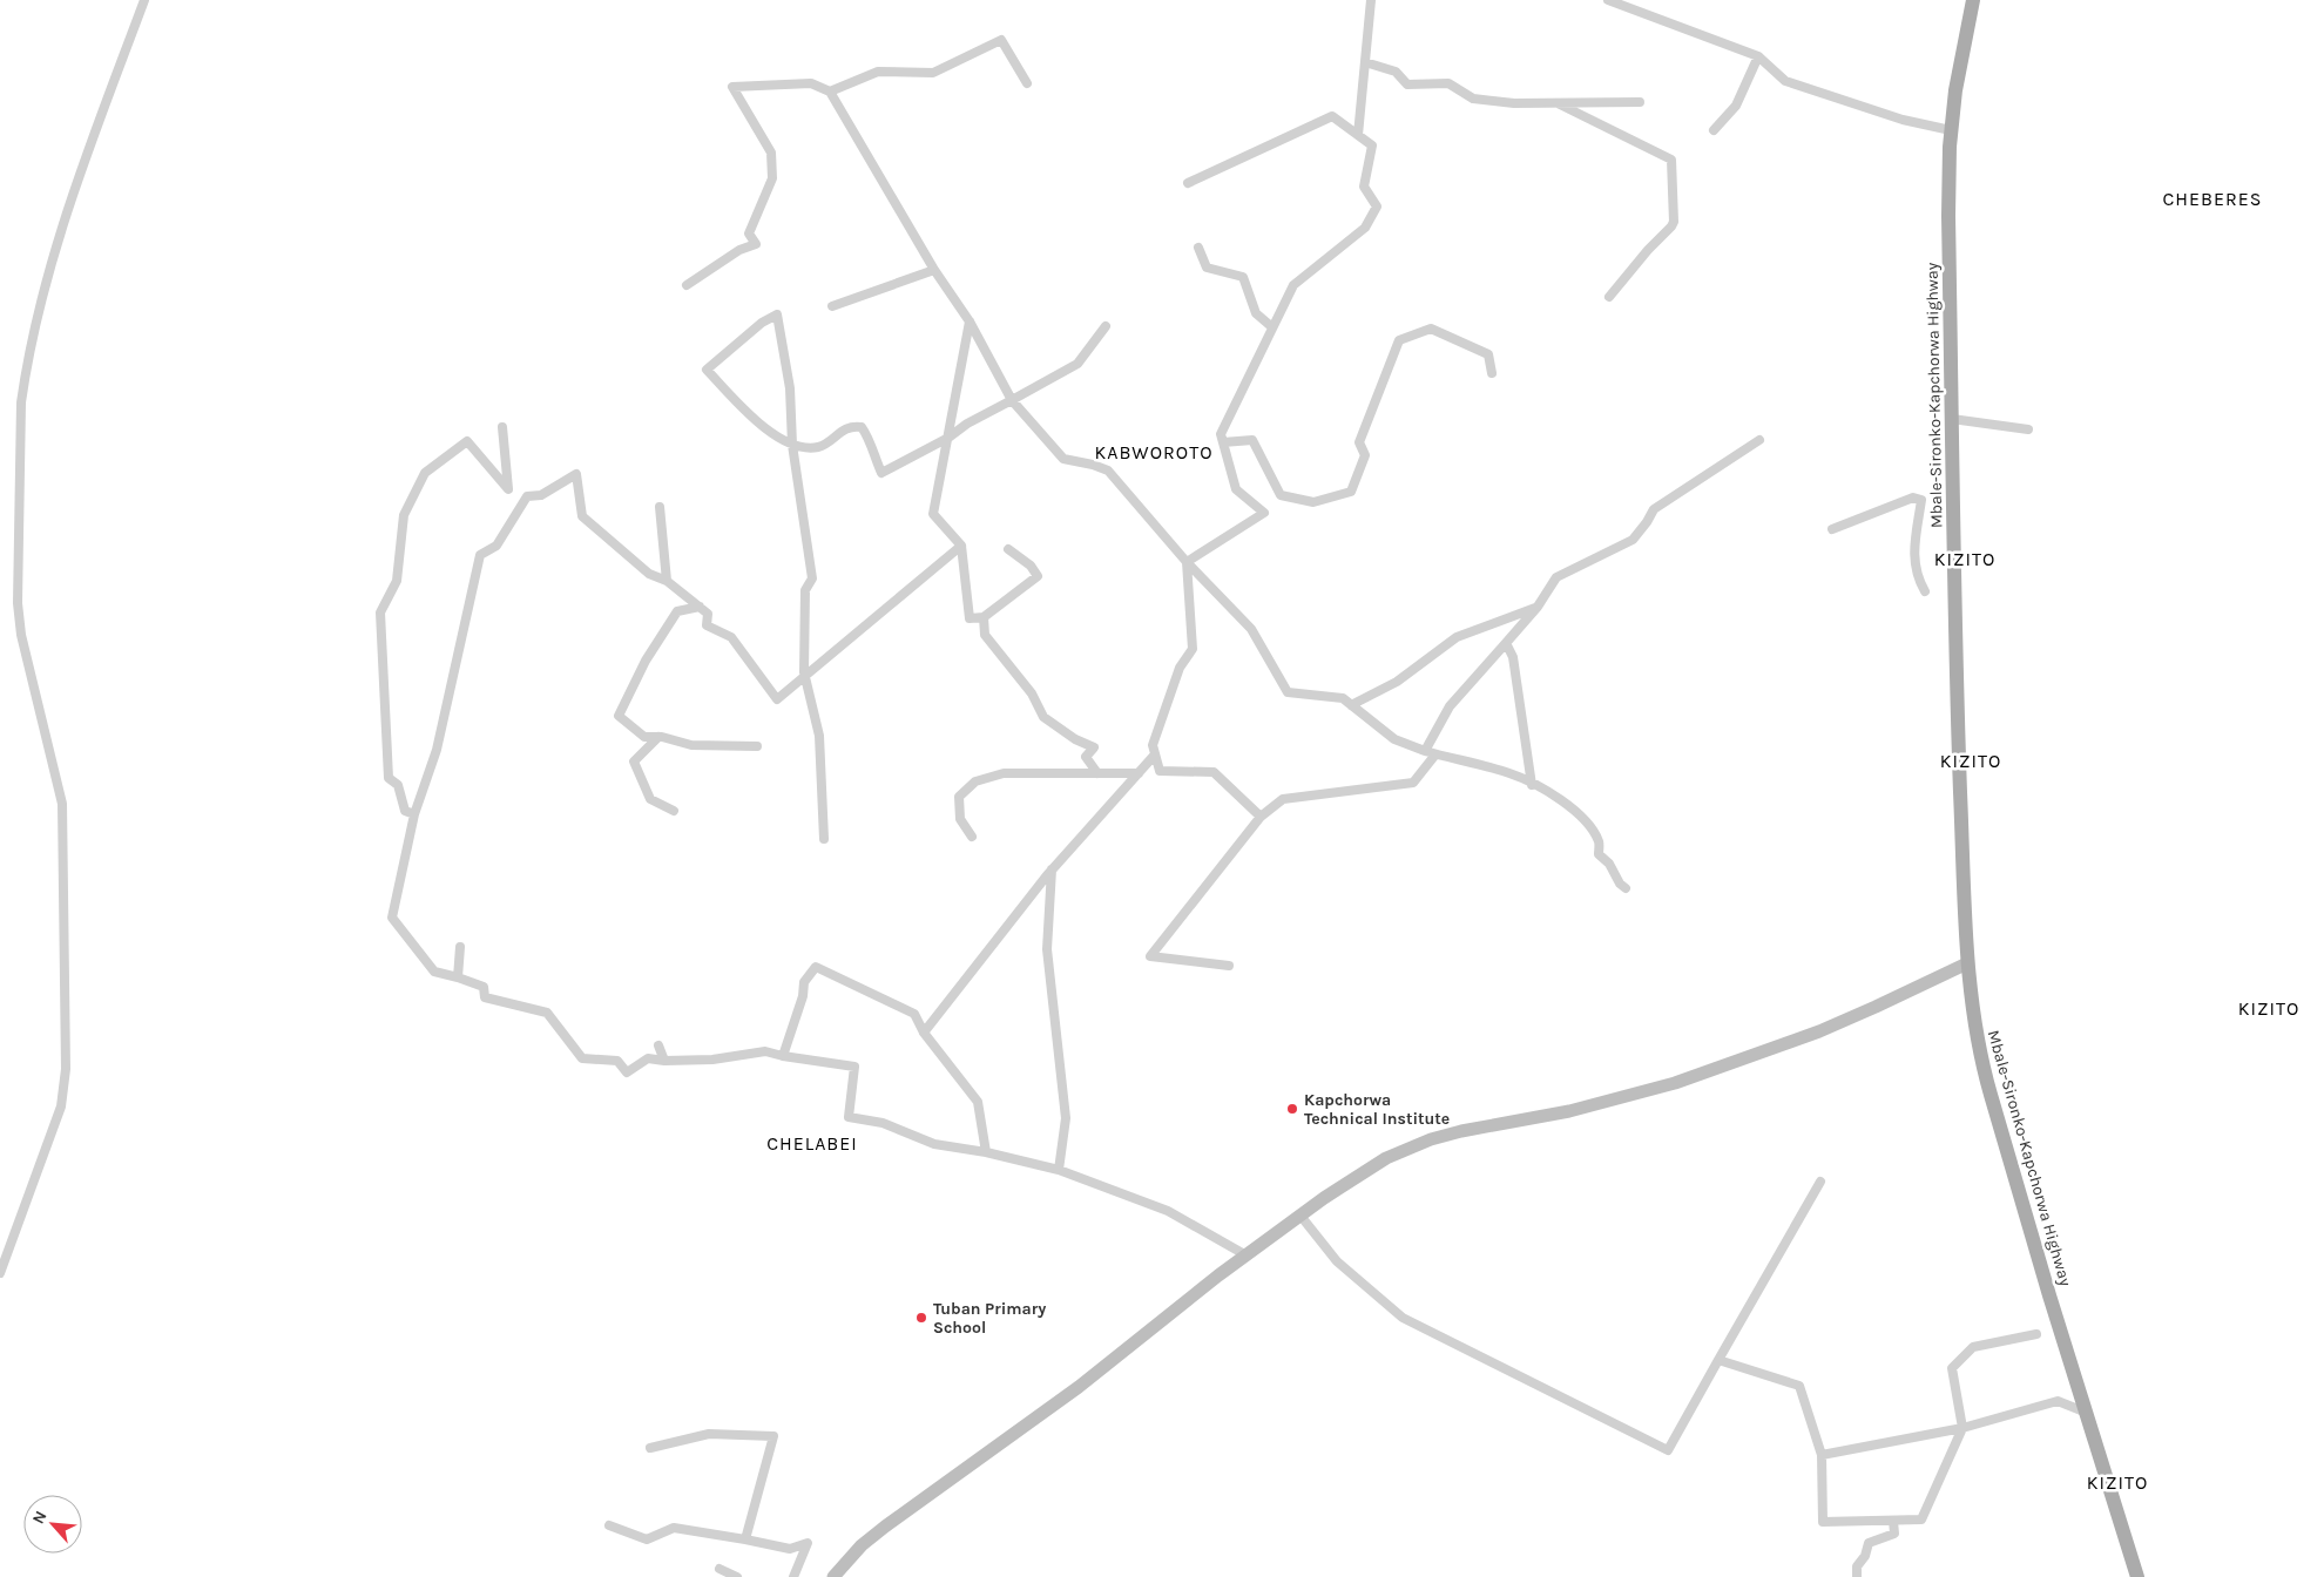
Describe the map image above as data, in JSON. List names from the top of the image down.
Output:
{
  "streets": {
    "main road": ["Mbale-Sironko-Kapchorwa Highway"]
  },
  "districts": [
    "CHEBERES",
    "KABWOROTO",
    "KIZITO",
    "KIZITO",
    "KIZITO",
    "CHELABEI",
    "KIZITO"
  ],
  "places": ["Kapchorwa Technical Institute", "Tuban Primary School"],
  "north": "top left"
}
